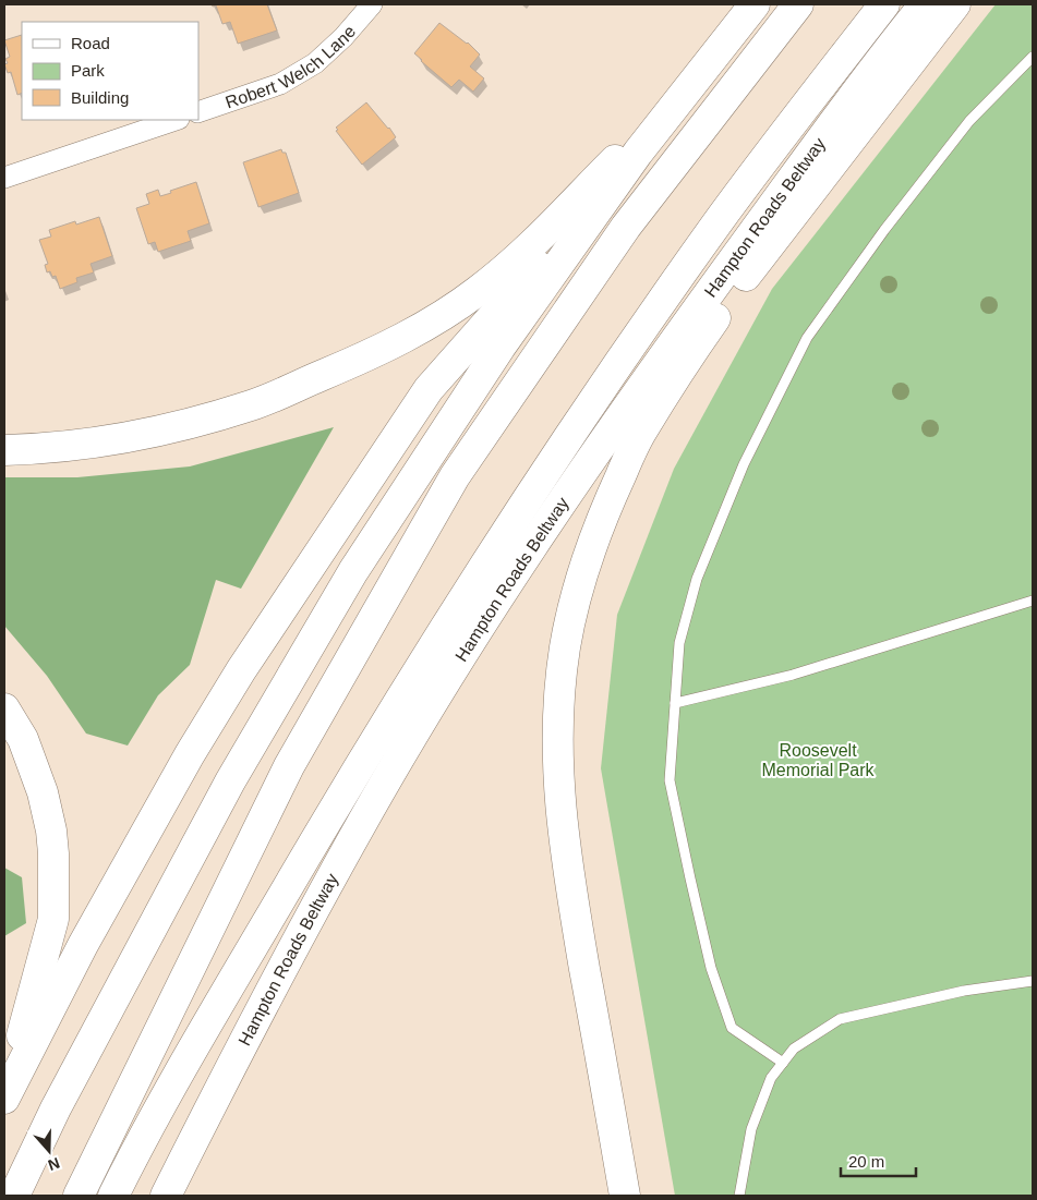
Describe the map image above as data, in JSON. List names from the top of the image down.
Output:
{
  "streets": {
    "highway": ["Hampton Roads Beltway"],
    "street": ["Robert Welch Lane"]
  },
  "parks": ["Roosevelt Memorial Park"],
  "legend": ["Road", "Park", "Building"],
  "scale_bar": "20 m",
  "north": "bottom"
}
